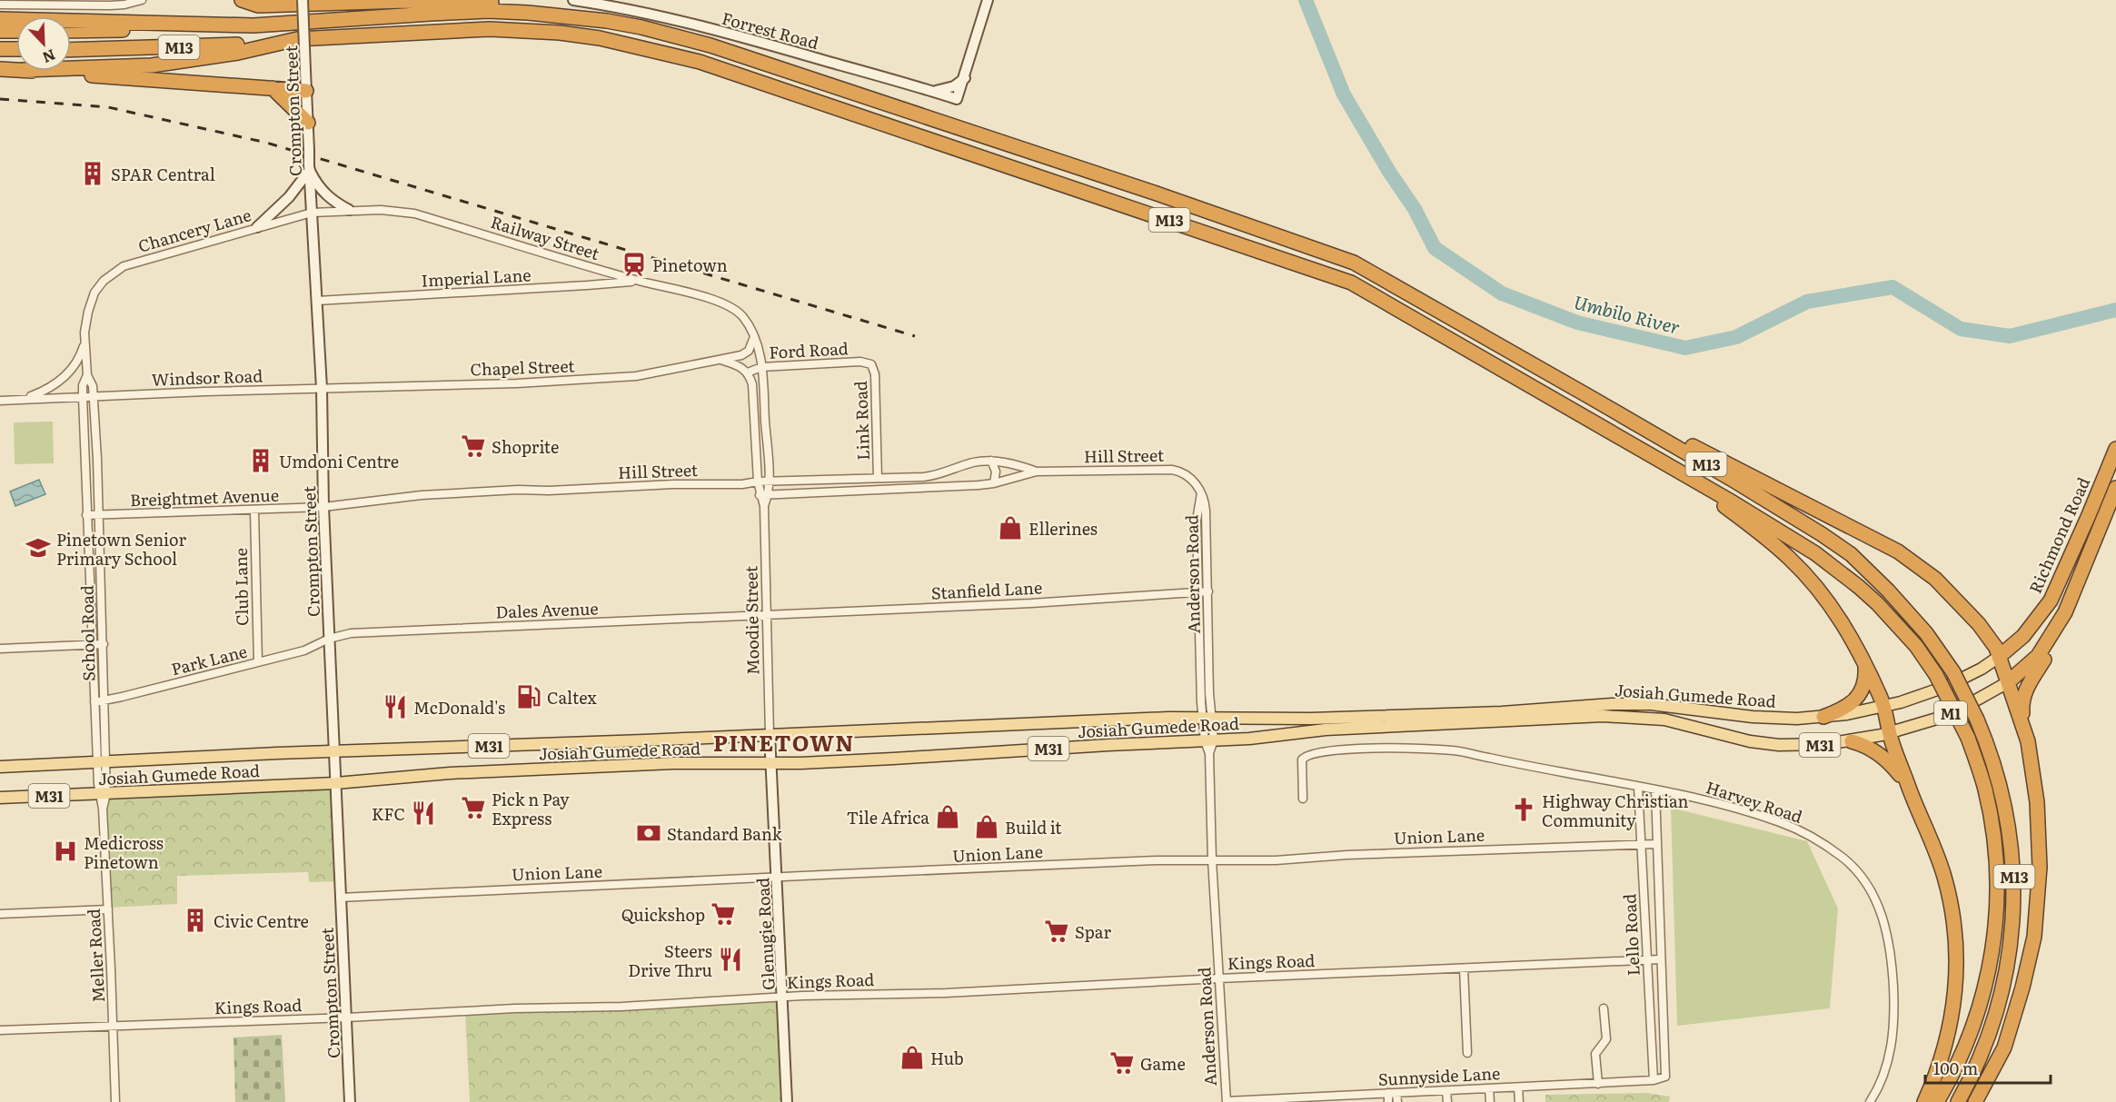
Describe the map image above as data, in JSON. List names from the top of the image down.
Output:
{
  "streets": {
    "highway": ["M13", "Richmond Road", "M1"],
    "main road": ["Josiah Gumede Road", "M31"],
    "street": [
      "Forrest Road",
      "Crompton Street",
      "Chancery Lane",
      "Railway Street",
      "Imperial Lane",
      "Ford Road",
      "Chapel Street",
      "Windsor Road",
      "Link Road",
      "Hill Street",
      "Breightmet Avenue",
      "Anderson Road",
      "Club Lane",
      "Stanfield Lane",
      "Dales Avenue",
      "Moodie Street",
      "School Road",
      "Park Lane",
      "Harvey Road",
      "Union Lane",
      "Glenugie Road",
      "Lello Road",
      "Meller Road",
      "Kings Road",
      "Sunnyside Lane"
    ]
  },
  "crossings": [
    ["Crompton Street", "Chancery Lane"],
    ["Crompton Street", "Railway Street"],
    ["Crompton Street", "Imperial Lane"],
    ["Crompton Street", "Chapel Street"],
    ["Crompton Street", "Windsor Road"],
    ["Crompton Street", "Hill Street"],
    ["Crompton Street", "Breightmet Avenue"],
    ["Crompton Street", "Dales Avenue"],
    ["Crompton Street", "Park Lane"],
    ["Crompton Street", "Josiah Gumede Road"],
    ["Crompton Street", "Union Lane"],
    ["Crompton Street", "Kings Road"],
    ["Chancery Lane", "Railway Street"],
    ["Chancery Lane", "School Road"],
    ["Railway Street", "Imperial Lane"],
    ["Railway Street", "Ford Road"],
    ["Railway Street", "Chapel Street"],
    ["Railway Street", "Moodie Street"],
    ["Ford Road", "Link Road"],
    ["Ford Road", "Moodie Street"],
    ["Chapel Street", "Windsor Road"],
    ["Windsor Road", "School Road"],
    ["Link Road", "Hill Street"],
    ["Hill Street", "Breightmet Avenue"],
    ["Hill Street", "Anderson Road"],
    ["Hill Street", "Moodie Street"],
    ["Breightmet Avenue", "Club Lane"],
    ["Breightmet Avenue", "School Road"],
    ["Richmond Road", "Josiah Gumede Road"],
    ["Anderson Road", "Stanfield Lane"],
    ["Anderson Road", "Josiah Gumede Road"],
    ["Anderson Road", "Union Lane"],
    ["Anderson Road", "Kings Road"],
    ["Anderson Road", "Sunnyside Lane"],
    ["Club Lane", "Park Lane"],
    ["Stanfield Lane", "Dales Avenue"],
    ["Stanfield Lane", "Moodie Street"],
    ["Dales Avenue", "Moodie Street"],
    ["Dales Avenue", "Park Lane"],
    ["Moodie Street", "Josiah Gumede Road"],
    ["Moodie Street", "Glenugie Road"],
    ["School Road", "Park Lane"],
    ["School Road", "Josiah Gumede Road"],
    ["School Road", "Meller Road"],
    ["Josiah Gumede Road", "Glenugie Road"],
    ["Josiah Gumede Road", "Meller Road"],
    ["Harvey Road", "Lello Road"],
    ["Union Lane", "Glenugie Road"],
    ["Union Lane", "Lello Road"],
    ["Glenugie Road", "Kings Road"],
    ["Lello Road", "Kings Road"],
    ["Lello Road", "Sunnyside Lane"],
    ["Meller Road", "Kings Road"]
  ],
  "districts": ["PINETOWN"],
  "water": ["Umbilo River"],
  "places": {
    "building": ["SPAR Central", "Umdoni Centre", "Civic Centre"],
    "station": ["Pinetown"],
    "supermarket": [
      "Shoprite",
      "Pick n Pay Express",
      "Quickshop",
      "Spar",
      "Game"
    ],
    "shop": [
      "Ellerines",
      "Tile Africa",
      "Build it",
      "Hub"
    ],
    "school or university": ["Pinetown Senior Primary School"],
    "fuel station": ["Caltex"],
    "restaurant": ["McDonald's", "KFC", "Steers Drive Thru"],
    "church": ["Highway Christian Community"],
    "bank": ["Standard Bank"],
    "hospital": ["Medicross Pinetown"]
  },
  "scale_bar": "100 m",
  "north": "bottom right"
}
